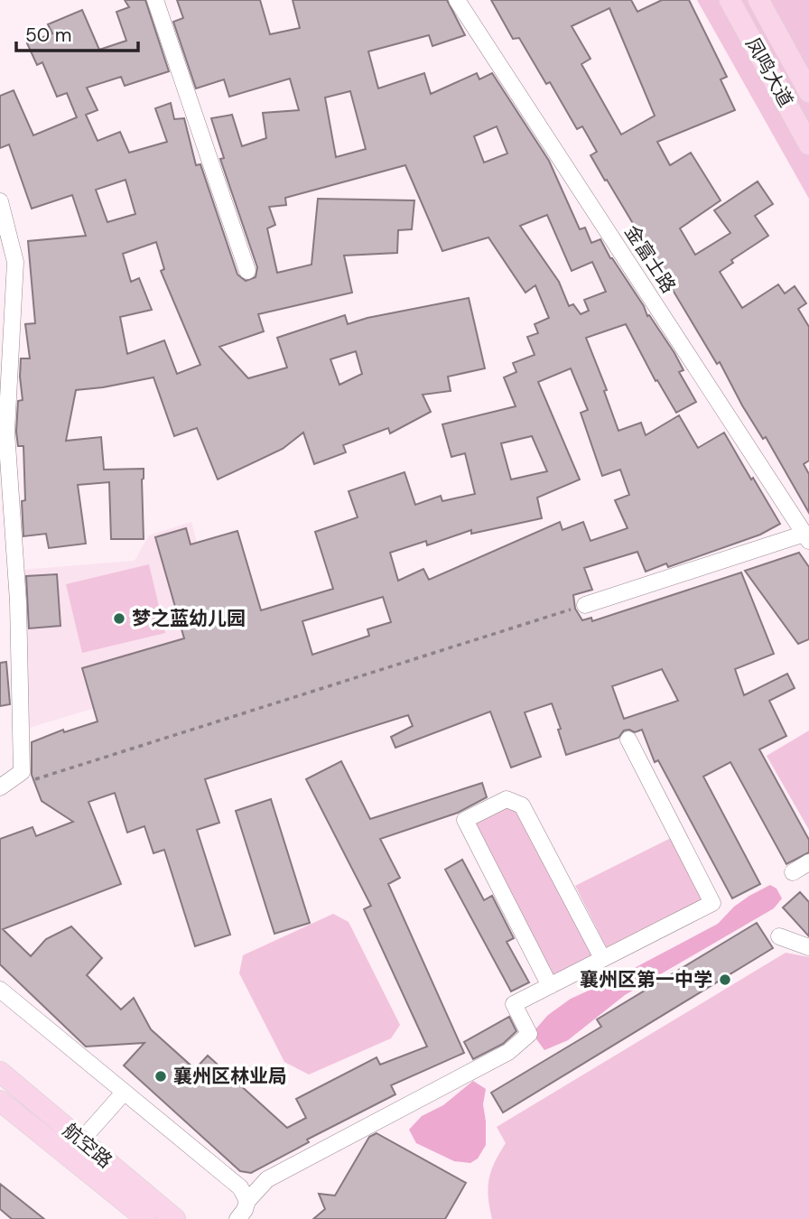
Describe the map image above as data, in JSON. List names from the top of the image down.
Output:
{
  "streets": {
    "main road": ["凤鸣大道", "航空路"],
    "street": ["金富士路"]
  },
  "places": ["梦之蓝幼儿园", "襄州区第一中学", "襄州区林业局"],
  "scale_bar": "50 m"
}
